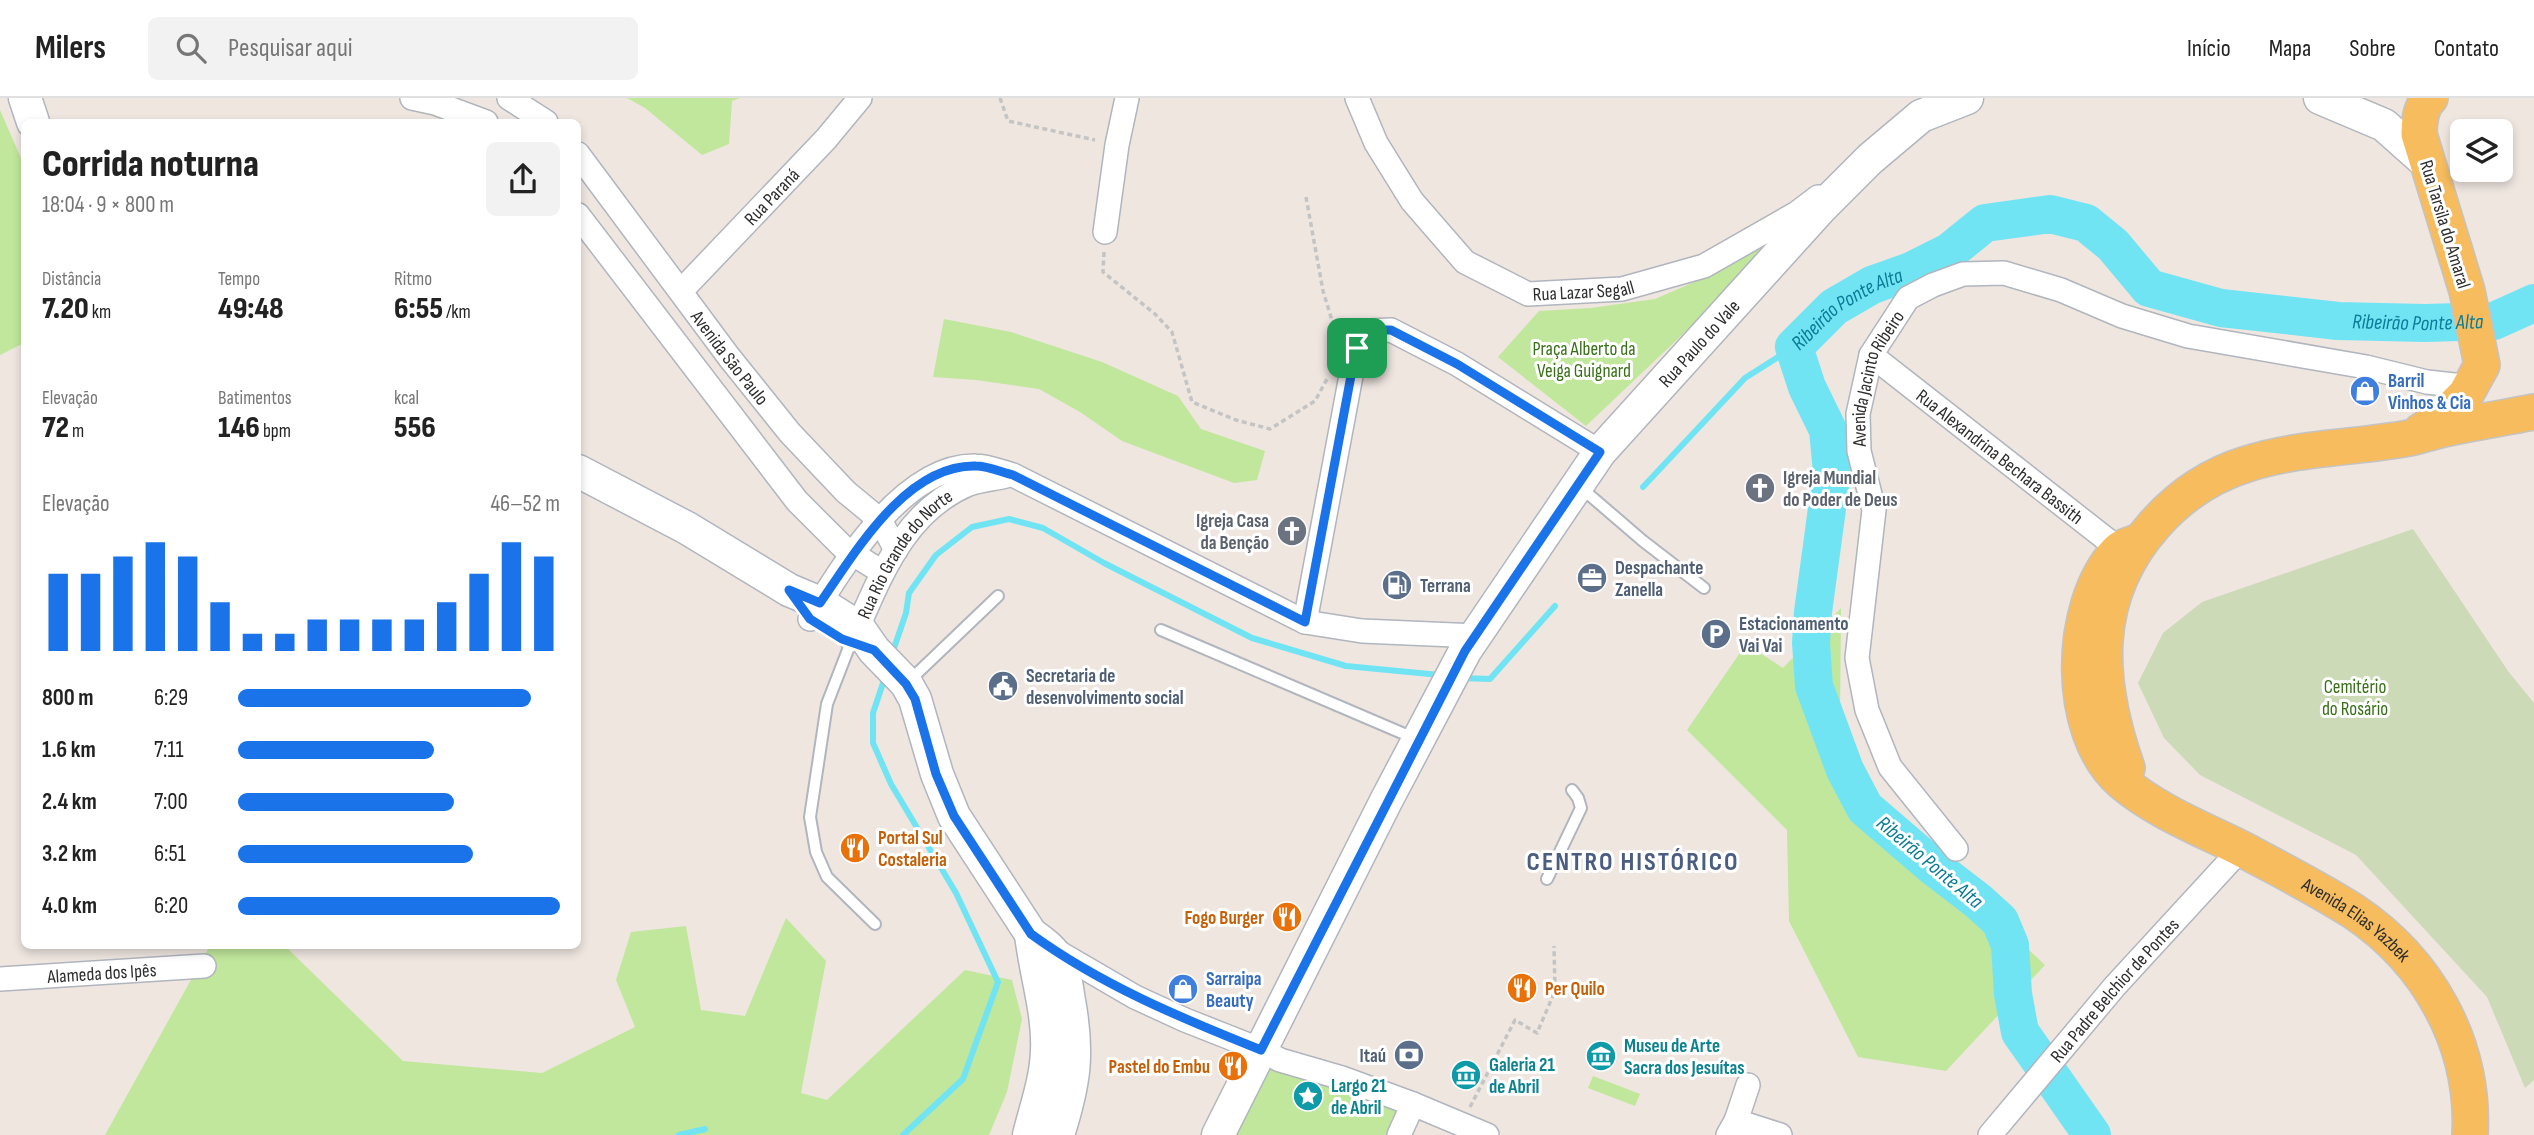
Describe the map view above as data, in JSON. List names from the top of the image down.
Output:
{
  "streets": {
    "main road": ["Rua Tarsila do Amaral", "Avenida Elias Yazbek"],
    "street": [
      "Rua Paraná",
      "Rua Lazar Segall",
      "Rua Paulo do Vale",
      "Avenida São Paulo",
      "Avenida Jacinto Ribeiro",
      "Rua Alexandrina Bechara Bassith",
      "Rua Rio Grande do Norte",
      "Alameda dos Ipês",
      "Rua Padre Belchior de Pontes"
    ]
  },
  "crossings": [
    ["Rua Paraná", "Avenida São Paulo"],
    ["Rua Tarsila do Amaral", "Avenida Jacinto Ribeiro"],
    ["Rua Tarsila do Amaral", "Avenida Elias Yazbek"],
    ["Rua Lazar Segall", "Rua Paulo do Vale"],
    ["Rua Paulo do Vale", "Rua Rio Grande do Norte"],
    ["Avenida São Paulo", "Rua Rio Grande do Norte"],
    ["Avenida Jacinto Ribeiro", "Rua Alexandrina Bechara Bassith"],
    ["Avenida Jacinto Ribeiro", "Avenida Elias Yazbek"],
    ["Rua Alexandrina Bechara Bassith", "Avenida Elias Yazbek"],
    ["Avenida Elias Yazbek", "Rua Padre Belchior de Pontes"]
  ],
  "districts": ["CENTRO HISTÓRICO"],
  "water": ["Ribeirão Ponte Alta"],
  "parks": ["Praça Alberto da Veiga Guignard", "Cemitério do Rosário"],
  "places": {
    "shop": ["Barril Vinhos & Cia", "Sarraipa Beauty"],
    "church": ["Igreja Mundial do Poder de Deus", "Igreja Casa da Benção"],
    "office": ["Despachante Zanella"],
    "fuel station": ["Terrana"],
    "parking": ["Estacionamento Vai Vai"],
    "public building": ["Secretaria de desenvolvimento social"],
    "restaurant": [
      "Portal Sul Costaleria",
      "Fogo Burger",
      "Per Quilo",
      "Pastel do Embu"
    ],
    "bank": ["Itaú"],
    "museum": ["Museu de Arte Sacra dos Jesuítas", "Galeria 21 de Abril"],
    "place": ["Largo 21 de Abril"]
  },
  "page": {
    "header": "Milers",
    "search": "Pesquisar aqui",
    "nav": [
      "Início",
      "Mapa",
      "Sobre",
      "Contato"
    ],
    "heading": ["Corrida noturna", "18:04 · 9 × 800 m"],
    "stats": [
      ["Distância", "7.20 km"],
      ["Tempo", "49:48"],
      ["Ritmo", "6:55 /km"],
      ["Elevação", "72 m"],
      ["Batimentos", "146 bpm"],
      ["kcal", "556"]
    ],
    "chart": ["Elevação", "46–52 m"],
    "list": [
      {
        "name": "800 m",
        "note": "6:29"
      },
      {
        "name": "1.6 km",
        "note": "7:11"
      },
      {
        "name": "2.4 km",
        "note": "7:00"
      },
      {
        "name": "3.2 km",
        "note": "6:51"
      },
      {
        "name": "4.0 km",
        "note": "6:20"
      }
    ]
  }
}
